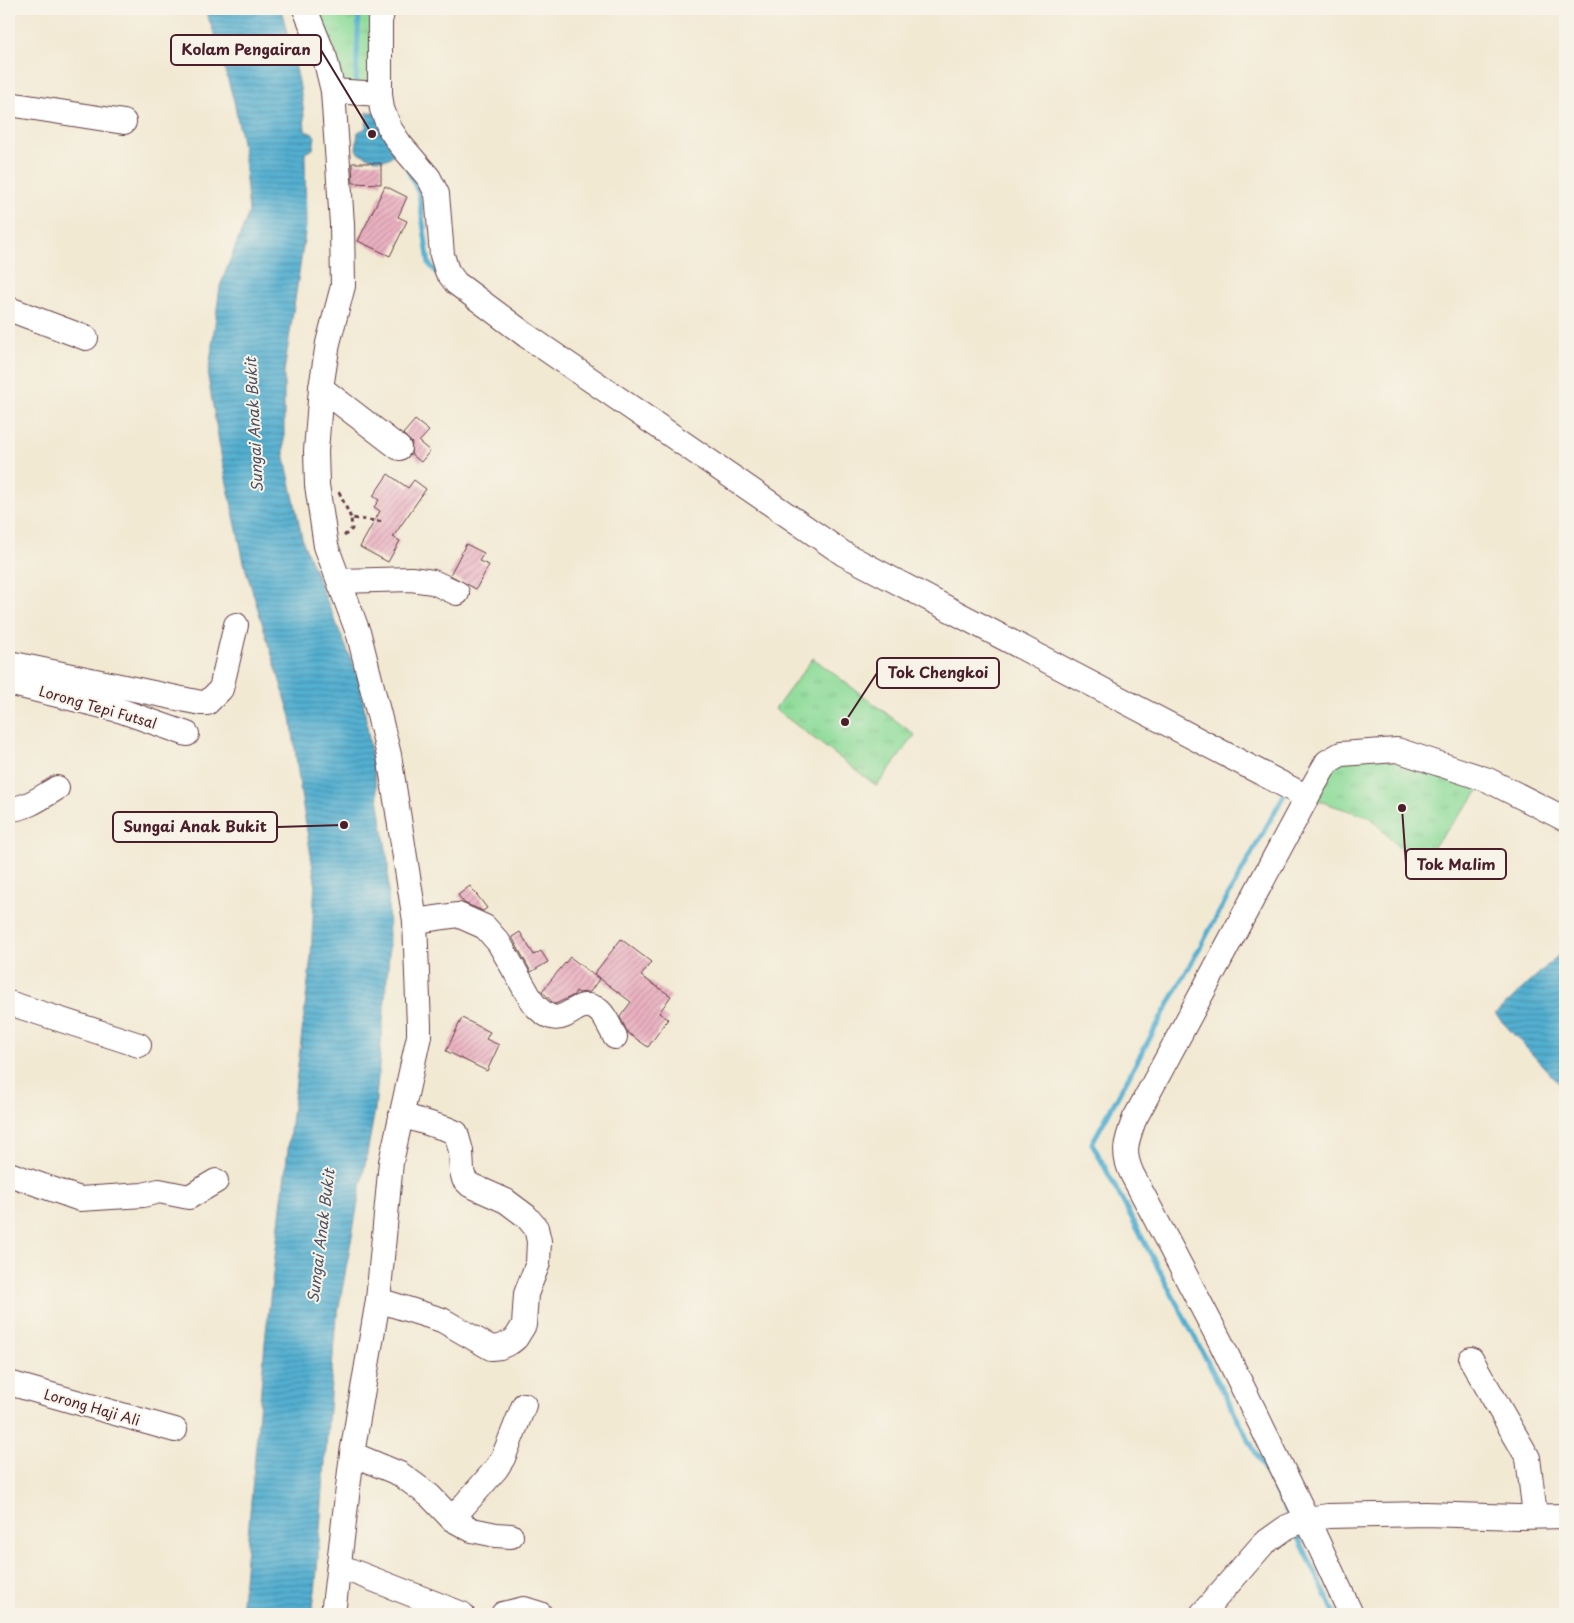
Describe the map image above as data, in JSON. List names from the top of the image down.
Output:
{
  "streets": {
    "street": ["Lorong Tepi Futsal", "Lorong Haji Ali"]
  },
  "water": ["Sungai Anak Bukit"],
  "places": [
    "Kolam Pengairan",
    "Tok Chengkoi",
    "Tok Malim",
    "Sungai Anak Bukit"
  ]
}
